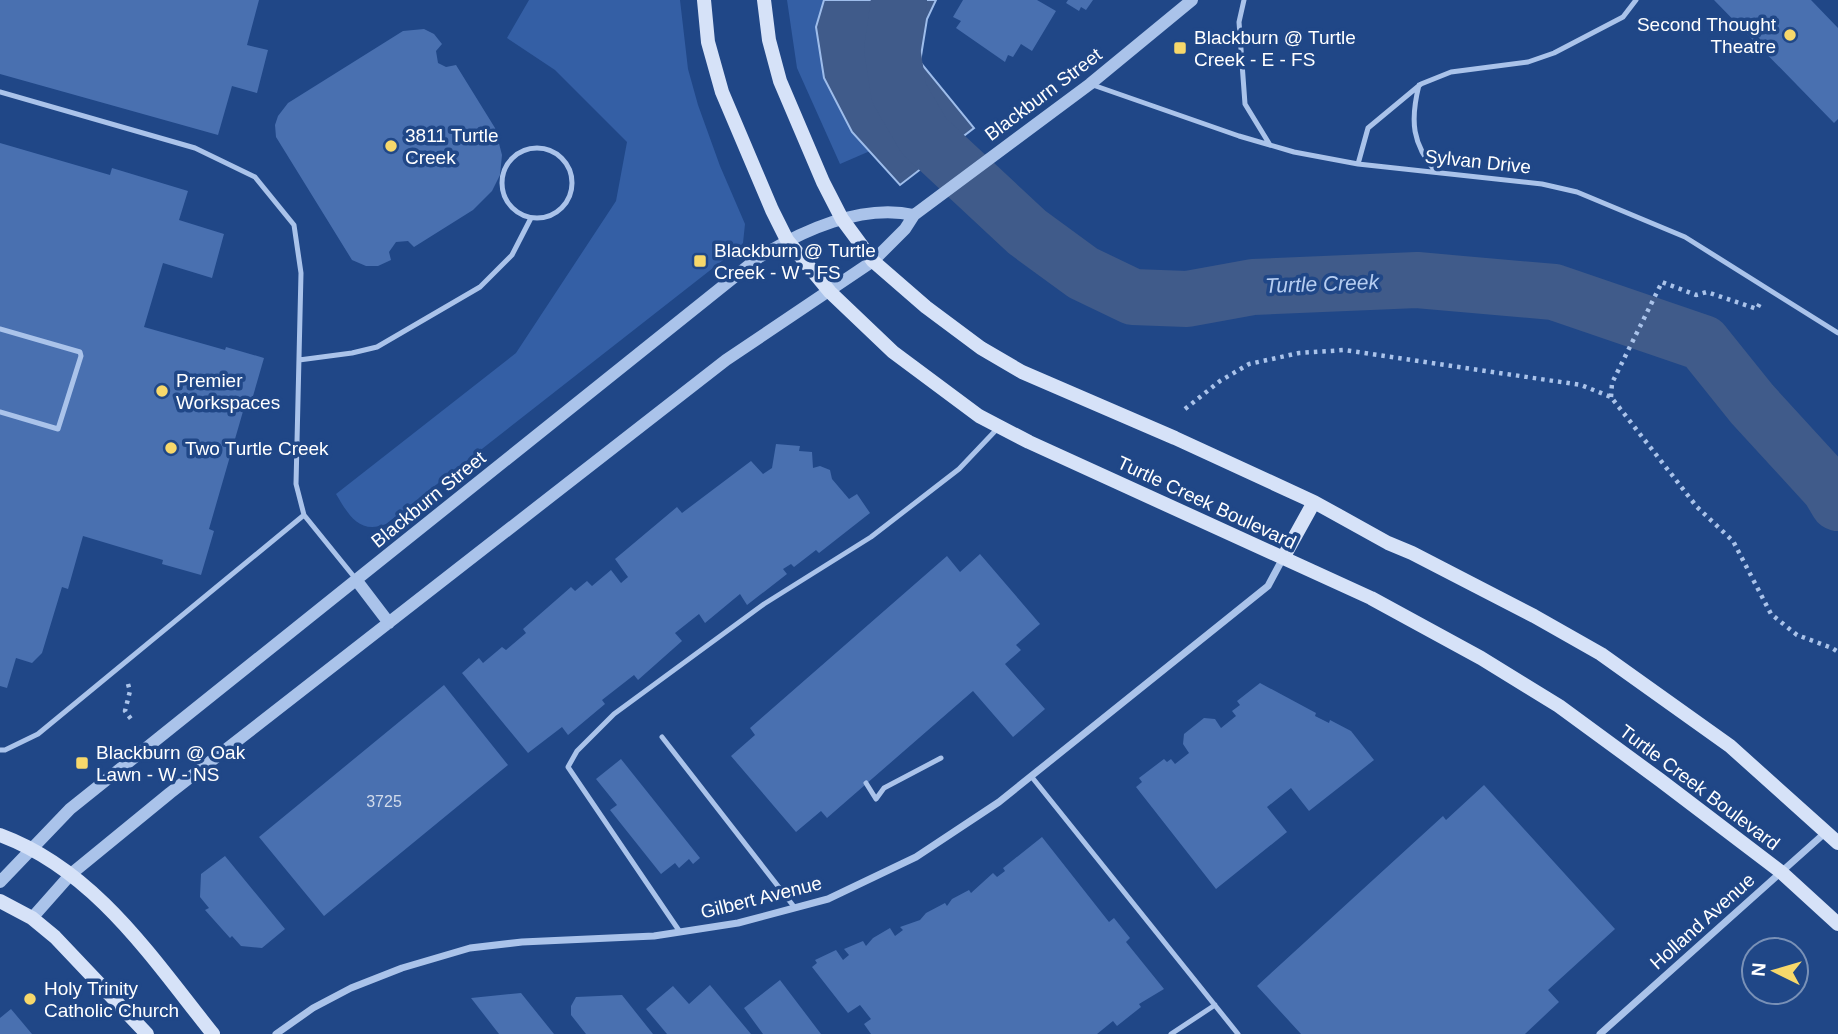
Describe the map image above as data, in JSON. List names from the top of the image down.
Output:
{
  "streets": {
    "main road": ["Turtle Creek Boulevard"],
    "street": ["Blackburn Street", "Gilbert Avenue", "Holland Avenue"],
    "lane": ["Sylvan Drive"]
  },
  "crossings": [
    ["Blackburn Street", "Sylvan Drive"],
    ["Blackburn Street", "Turtle Creek Boulevard"],
    ["Turtle Creek Boulevard", "Gilbert Avenue"],
    ["Turtle Creek Boulevard", "Holland Avenue"]
  ],
  "water": ["Turtle Creek"],
  "places": {
    "other": [
      "Second Thought Theatre",
      "3811 Turtle Creek",
      "Premier Workspaces",
      "Two Turtle Creek",
      "Holy Trinity Catholic Church"
    ],
    "transit": ["Blackburn @ Turtle Creek - E - FS", "Blackburn @ Turtle Creek - W - FS", "Blackburn @ Oak Lawn - W - NS"]
  },
  "house_numbers": ["3725"],
  "north": "left"
}
